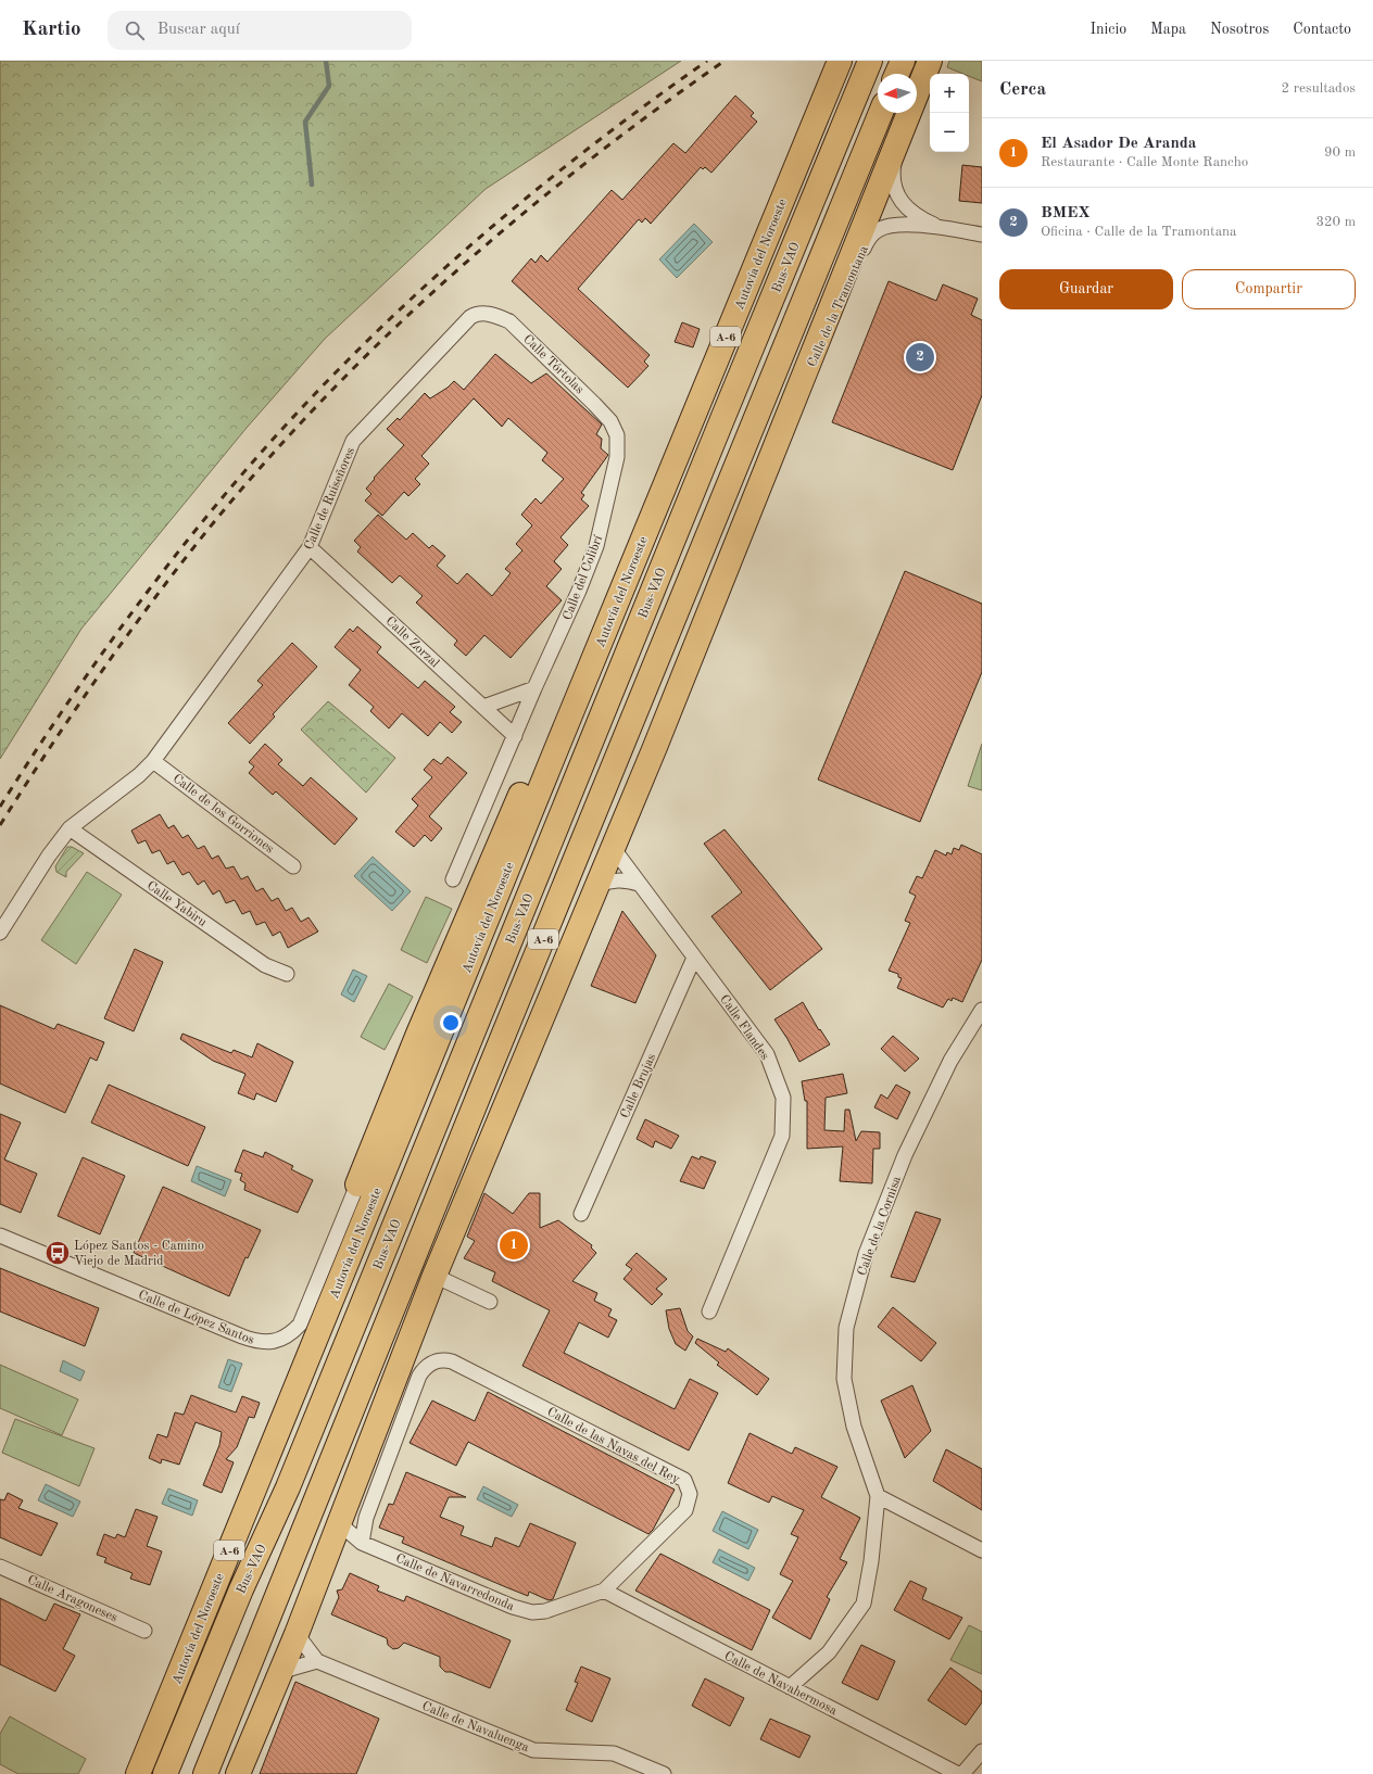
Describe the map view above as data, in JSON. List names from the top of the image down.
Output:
{
  "streets": {
    "highway": ["Autovía del Noroeste", "Bus-VAO", "A-6"],
    "street": [
      "Calle de la Tramontana",
      "Calle Tórtolas",
      "Calle de Ruiseñores",
      "Calle del Colibrí",
      "Calle Zorzal",
      "Calle de los Gorriones",
      "Calle Yabiru",
      "Calle Flandes",
      "Calle Brujas",
      "Calle de la Cornisa",
      "Calle de López Santos",
      "Calle de las Navas del Rey",
      "Calle de Navarredonda",
      "Calle Aragoneses",
      "Calle de Navahermosa",
      "Calle de Navaluenga"
    ]
  },
  "crossings": [
    ["Calle Tórtolas", "Calle de Ruiseñores"],
    ["Calle Tórtolas", "Calle del Colibrí"],
    ["Calle de Ruiseñores", "Calle Zorzal"],
    ["Calle de Ruiseñores", "Calle de los Gorriones"],
    ["Calle de Ruiseñores", "Calle Yabiru"],
    ["Calle del Colibrí", "Calle Zorzal"],
    ["Calle Flandes", "Calle Brujas"],
    ["Calle de la Cornisa", "Calle de Navahermosa"],
    ["Calle de las Navas del Rey", "Calle de Navarredonda"],
    ["Calle de las Navas del Rey", "Calle de Navahermosa"],
    ["Calle de Navarredonda", "Calle de Navahermosa"]
  ],
  "places": {
    "bus stop": ["López Santos - Camino Viejo de Madrid"]
  },
  "north": "left",
  "page": {
    "header": "Kartio",
    "search": "Buscar aquí",
    "nav": [
      "Inicio",
      "Mapa",
      "Nosotros",
      "Contacto"
    ],
    "heading": ["Cerca", "2 resultados"],
    "map_buttons": ["+", "−"],
    "list": [
      {
        "mark": "1",
        "name": "El Asador De Aranda",
        "note": "Restaurante · Calle Monte Rancho",
        "value": "90 m"
      },
      {
        "mark": "2",
        "name": "BMEX",
        "note": "Oficina · Calle de la Tramontana",
        "value": "320 m"
      }
    ],
    "buttons": ["Guardar", "Compartir"],
    "pins": ["2", "1"]
  }
}
